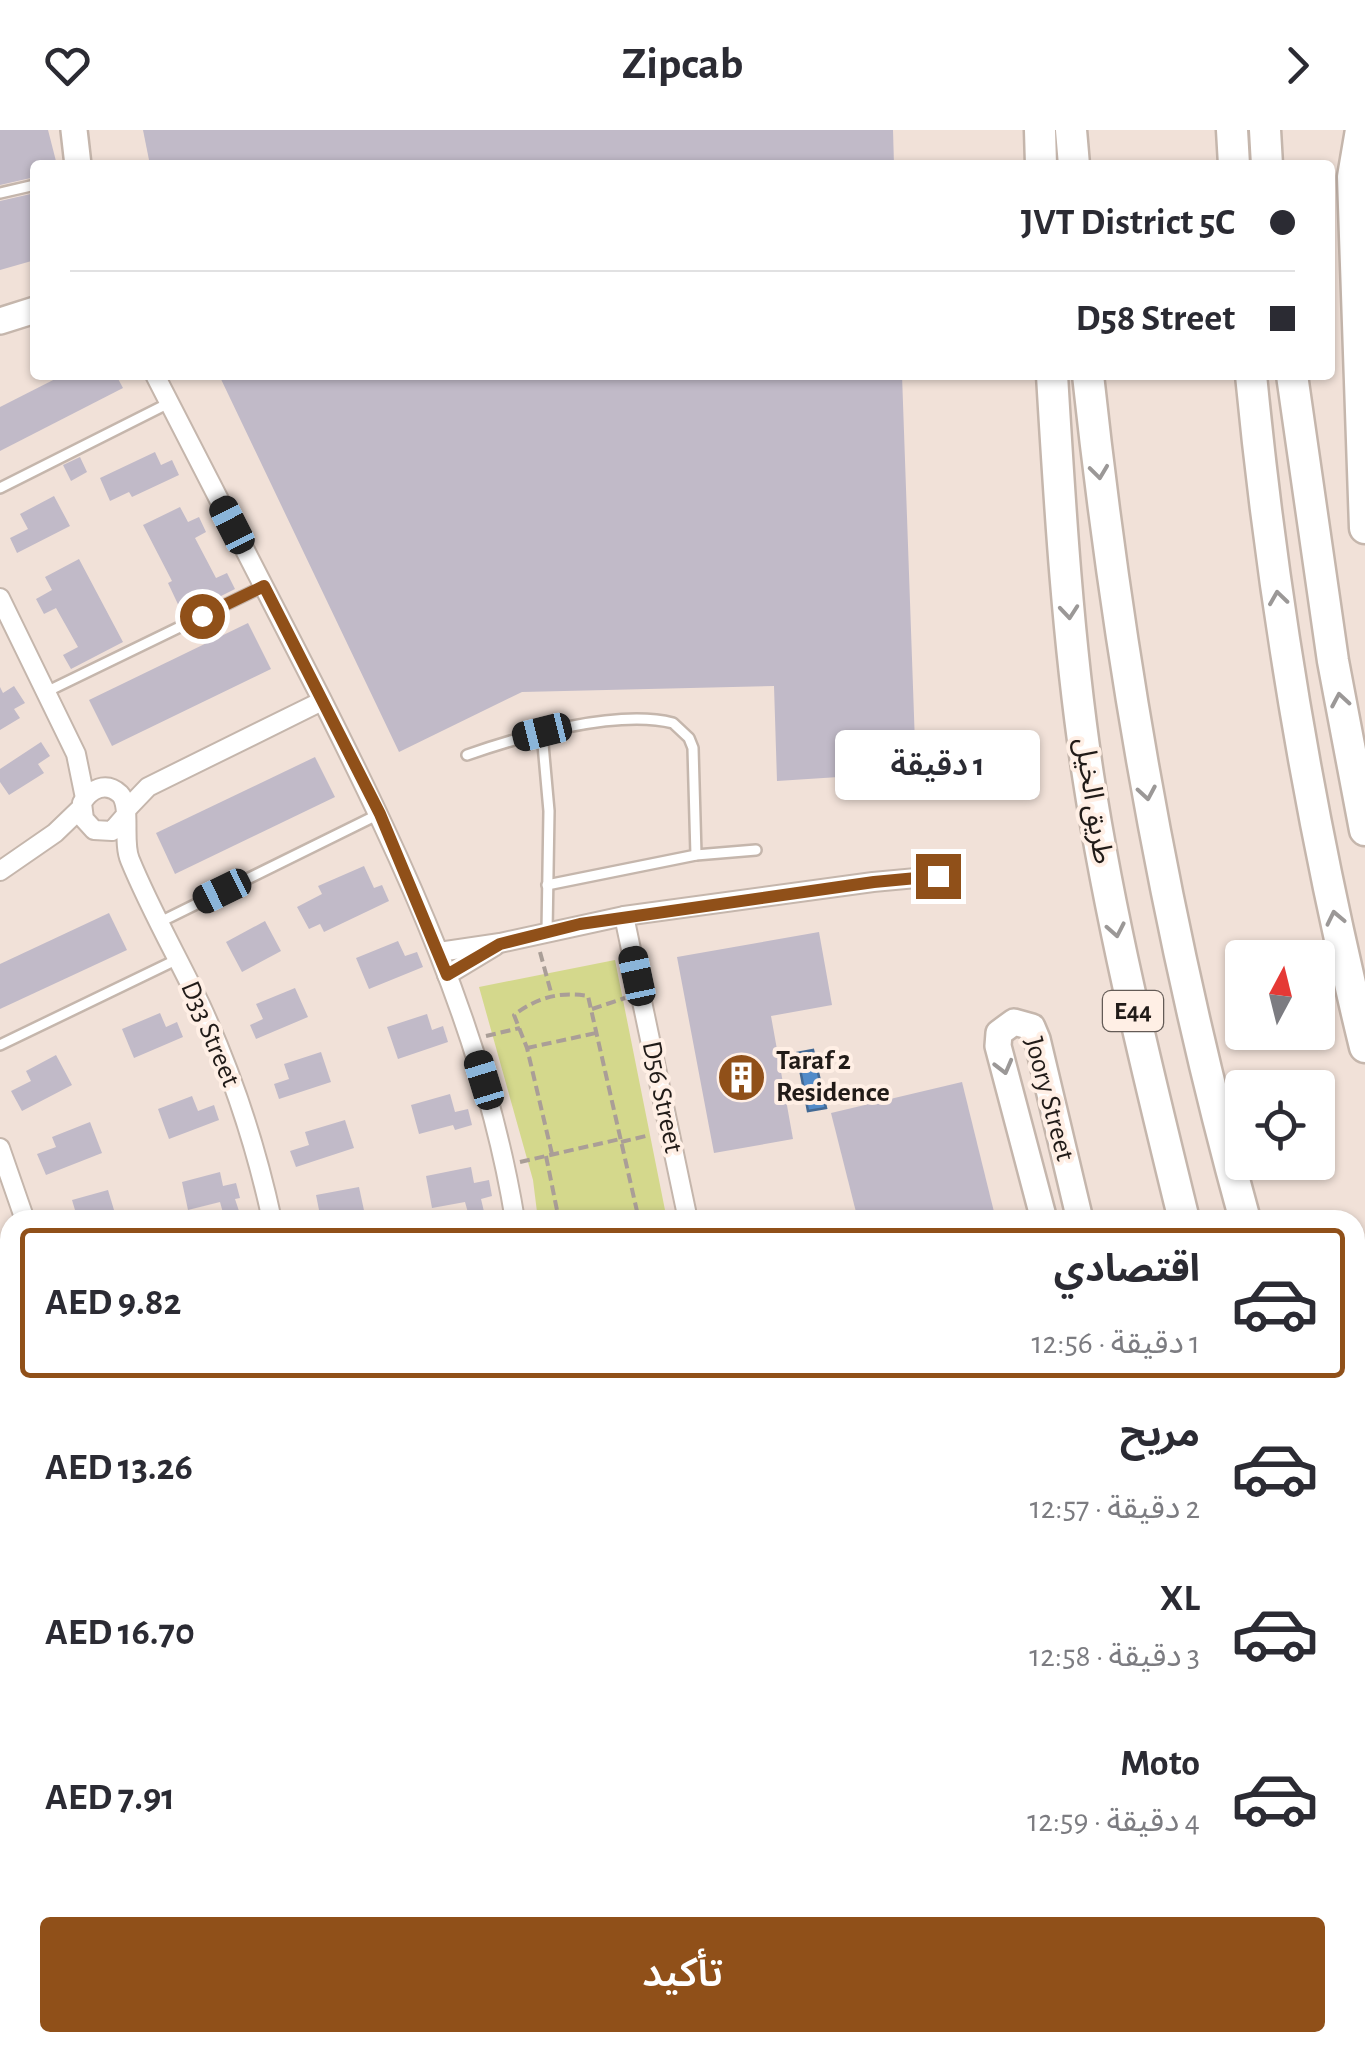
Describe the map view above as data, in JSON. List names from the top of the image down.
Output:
{
  "streets": {
    "highway": ["طريق الخيل", "E44"],
    "street": ["D33 Street", "D56 Street", "Joory Street"]
  },
  "places": {
    "building": ["Taraf 2 Residence"]
  },
  "north": "top",
  "page": {
    "header": "Zipcab",
    "banner": ["JVT District 5C", "D58 Street"],
    "bubble": "1 دقيقة",
    "list": [
      {
        "name": "اقتصادي",
        "note": "1 دقيقة · 12:56",
        "value": "AED 9.82"
      },
      {
        "name": "مريح",
        "note": "2 دقيقة · 12:57",
        "value": "AED 13.26"
      },
      {
        "name": "XL",
        "note": "3 دقيقة · 12:58",
        "value": "AED 16.70"
      },
      {
        "name": "Moto",
        "note": "4 دقيقة · 12:59",
        "value": "AED 7.91"
      }
    ],
    "buttons": "تأكيد"
  }
}
